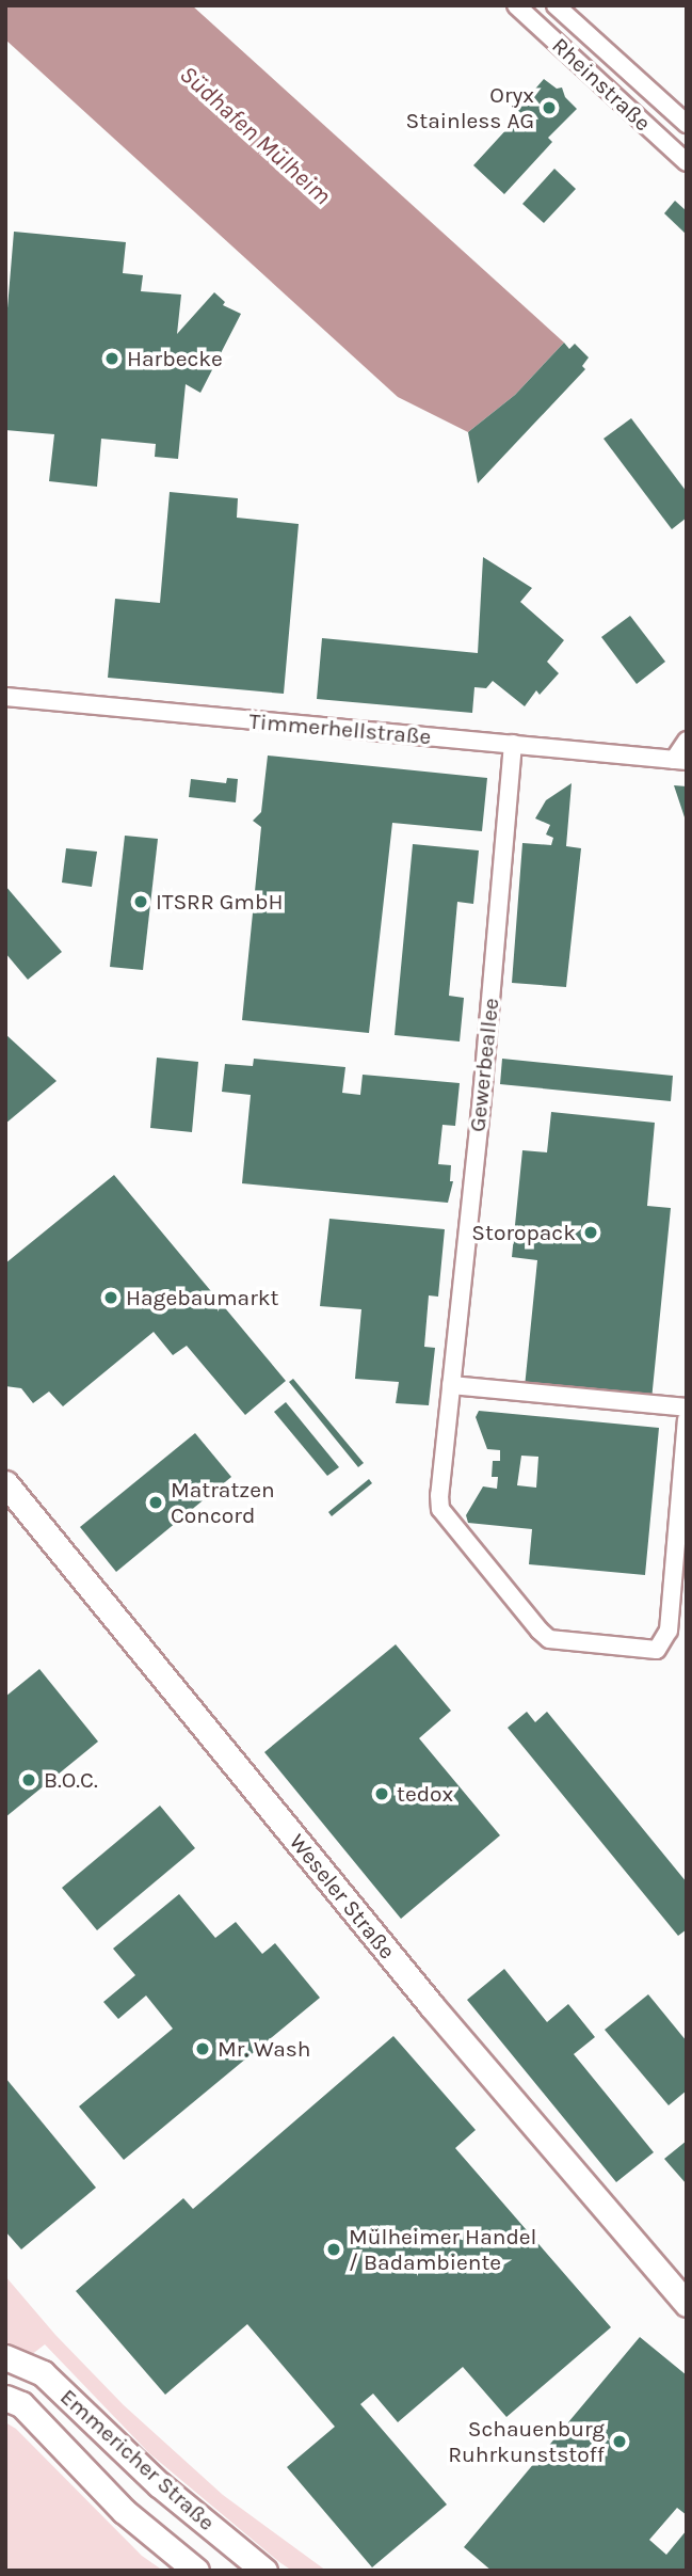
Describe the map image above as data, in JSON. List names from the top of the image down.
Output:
{
  "streets": {
    "main road": ["Weseler Straße", "Emmericher Straße"],
    "street": ["Rheinstraße", "Timmerhellstraße", "Gewerbeallee"]
  },
  "crossings": [
    ["Timmerhellstraße", "Gewerbeallee"]
  ],
  "water": ["Südhafen Mülheim"],
  "places": [
    "Oryx Stainless AG",
    "Harbecke",
    "ITSRR GmbH",
    "Storopack",
    "Hagebaumarkt",
    "Matratzen Concord",
    "B.O.C.",
    "tedox",
    "Mr. Wash",
    "Mülheimer Handel / Badambiente",
    "Schauenburg Ruhrkunststoff"
  ]
}
